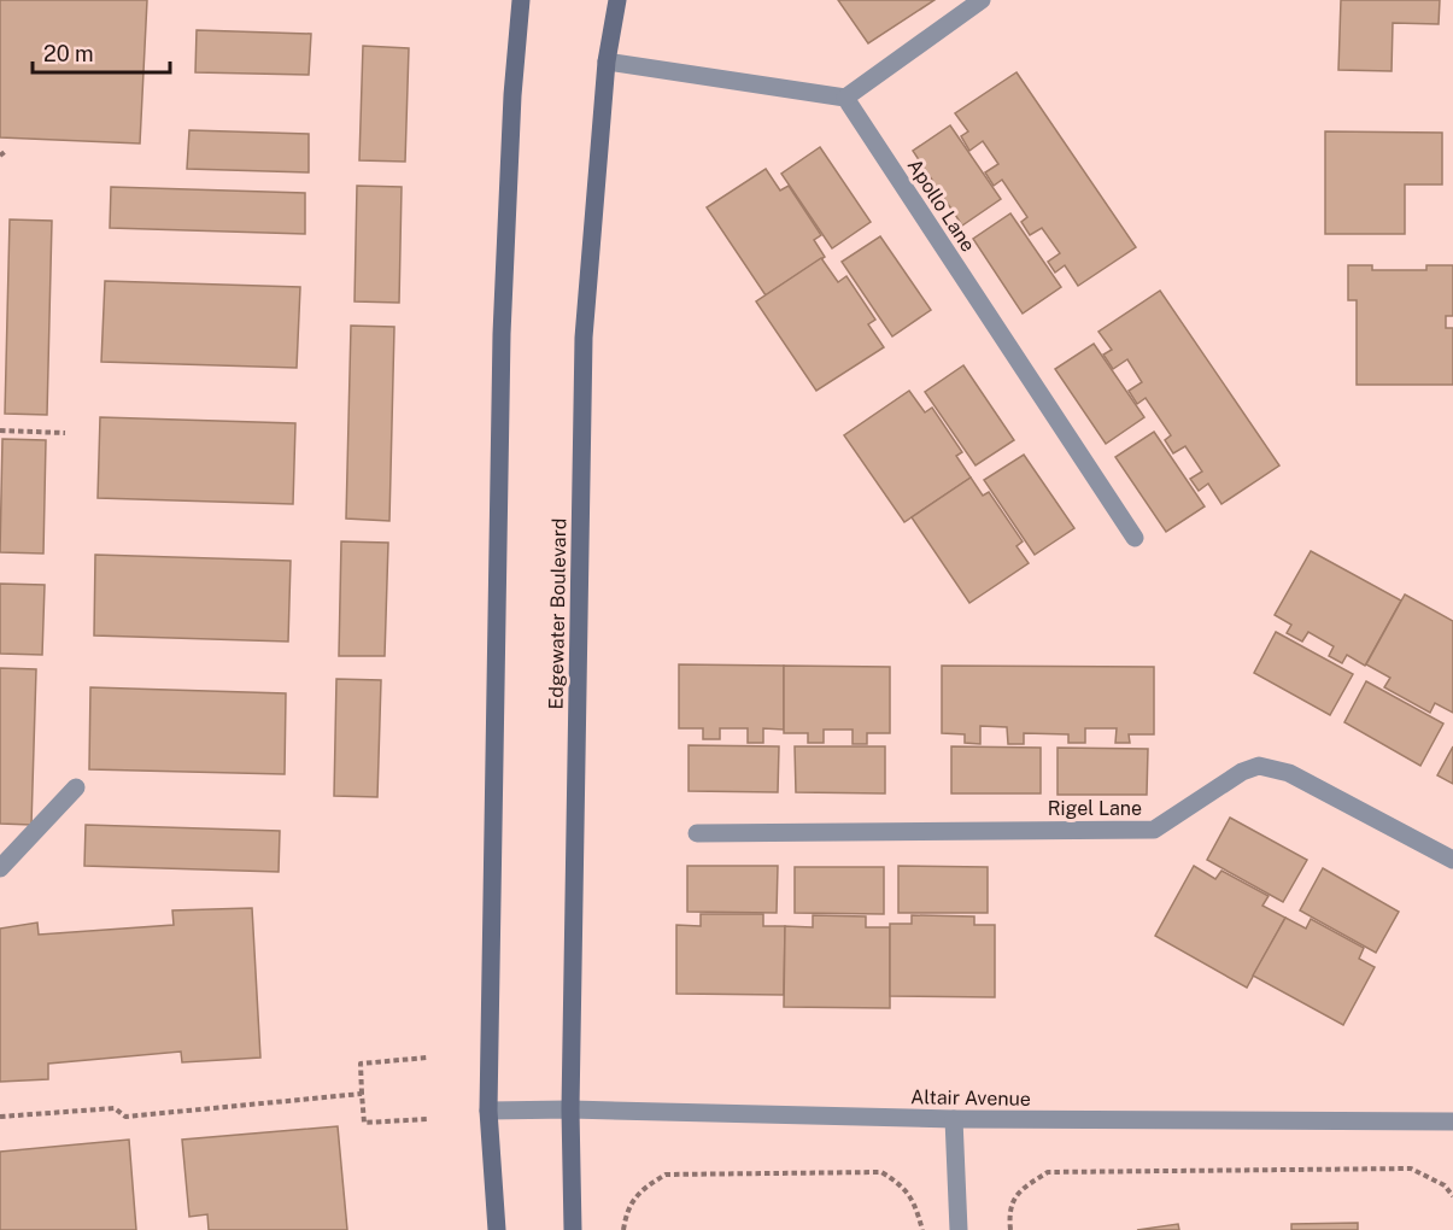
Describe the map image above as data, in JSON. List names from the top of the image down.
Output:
{
  "streets": {
    "main road": ["Edgewater Boulevard"],
    "street": ["Apollo Lane", "Rigel Lane", "Altair Avenue"]
  },
  "crossings": [
    ["Edgewater Boulevard", "Altair Avenue"]
  ],
  "scale_bar": "20 m"
}
